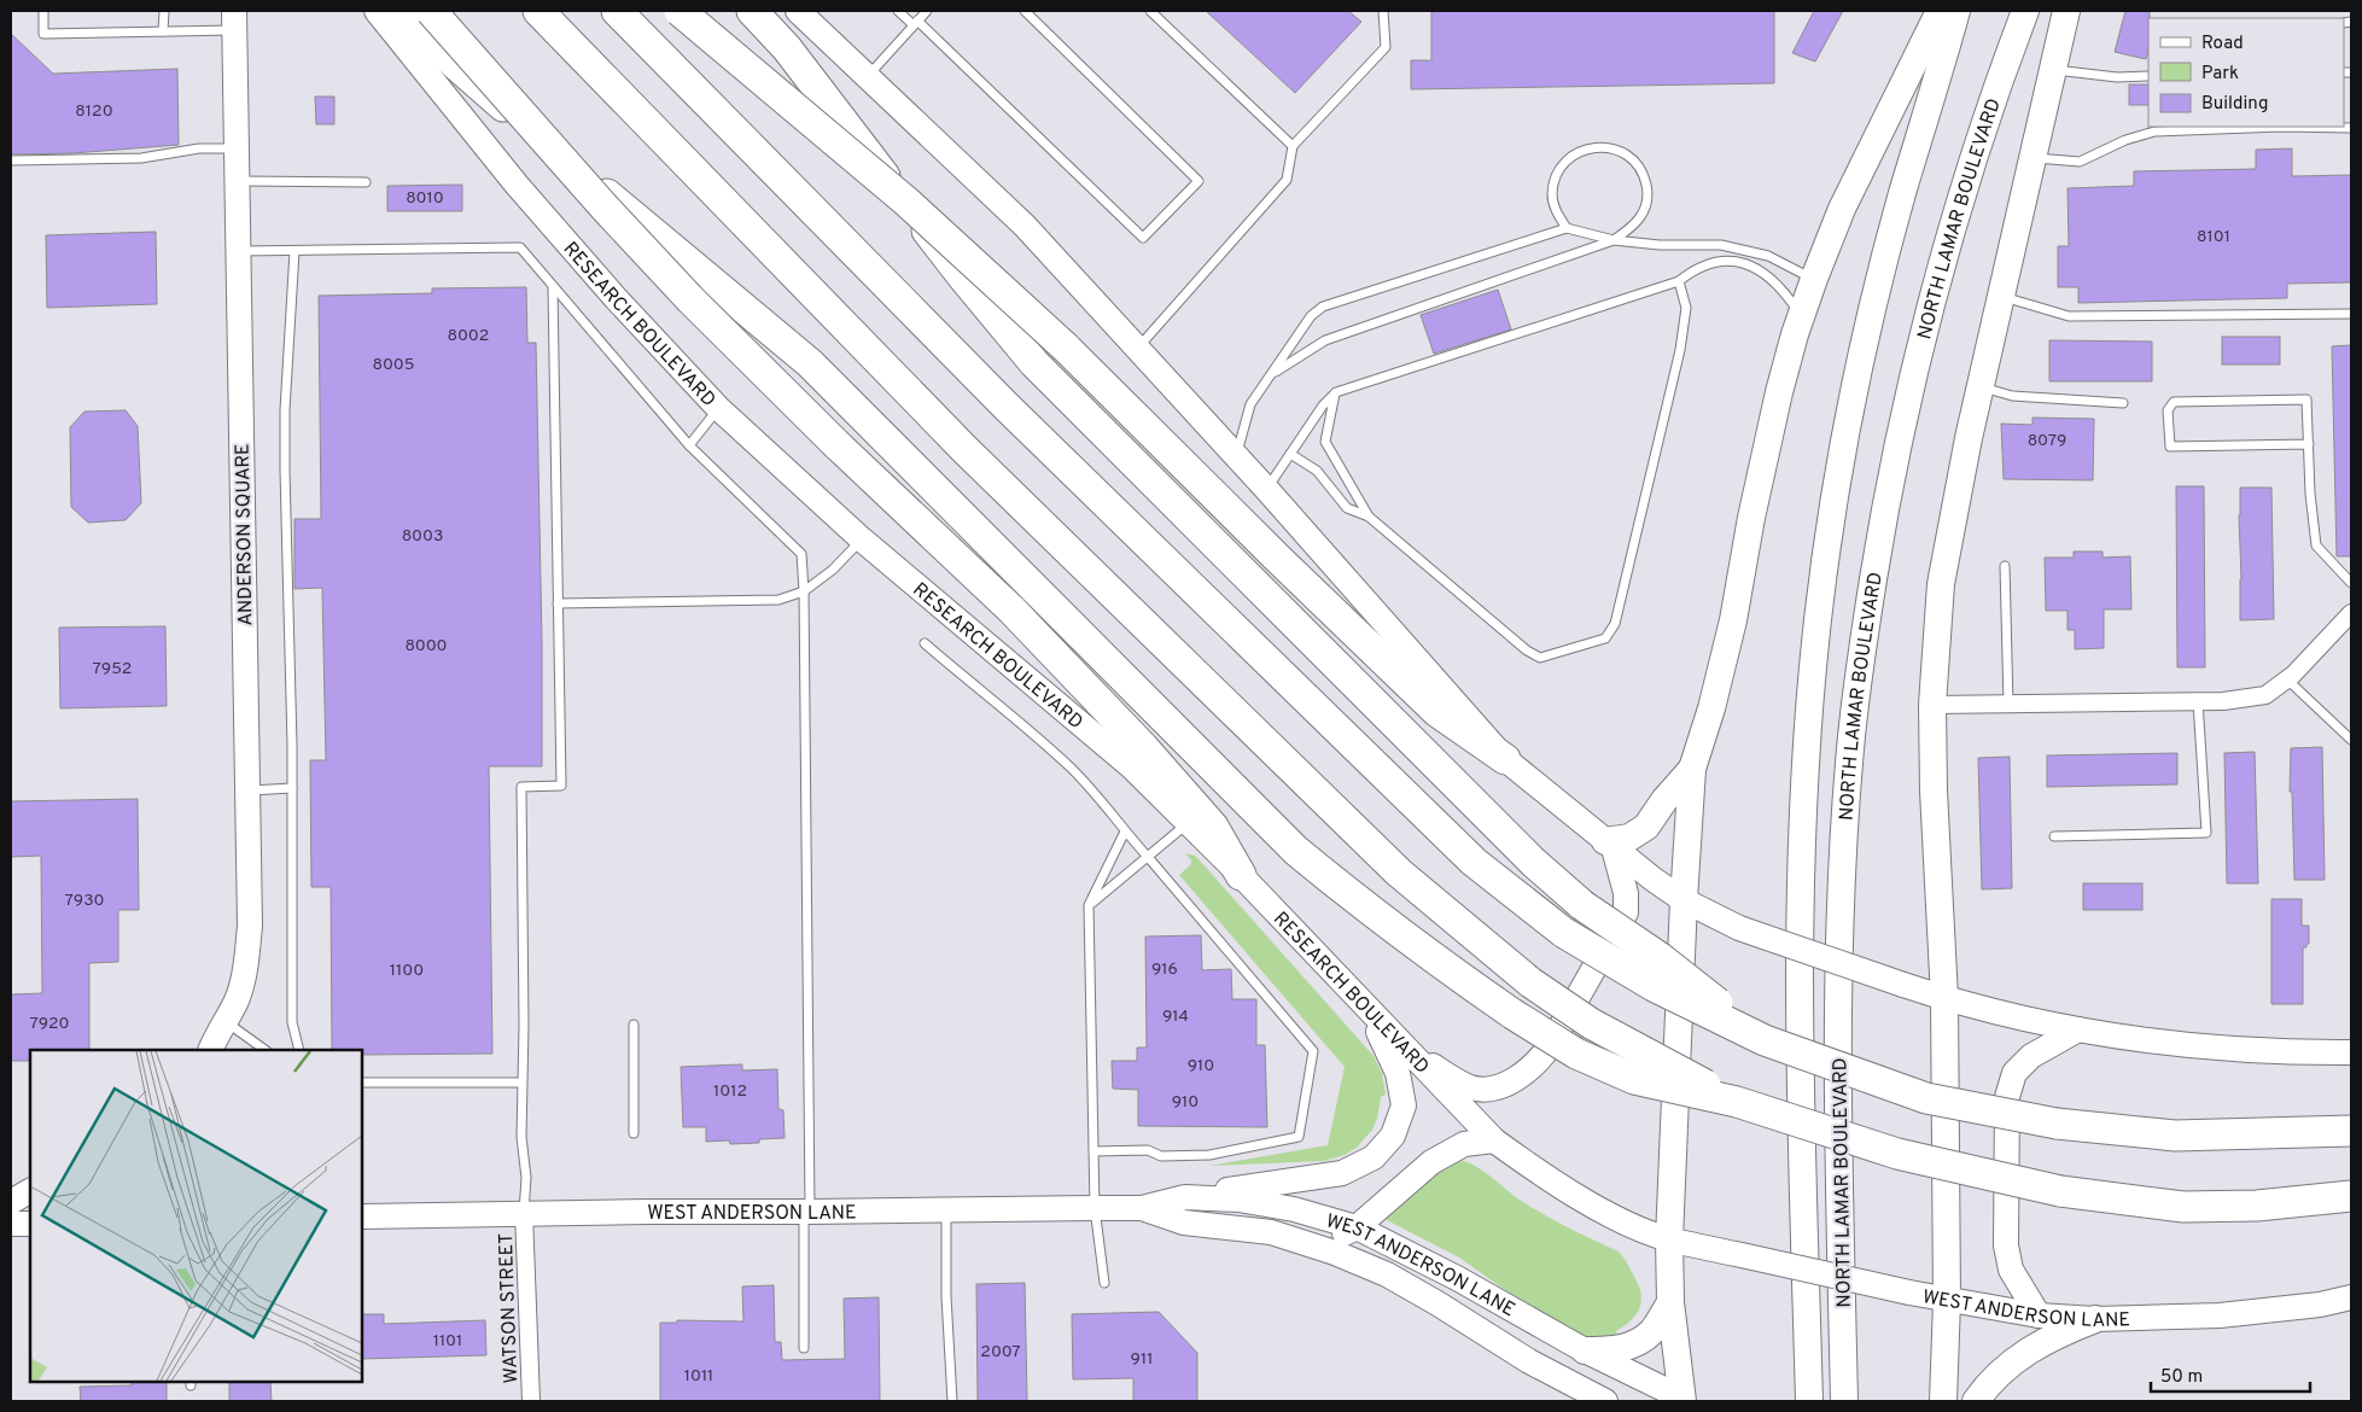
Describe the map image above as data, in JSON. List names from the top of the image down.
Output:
{
  "streets": {
    "main road": [
      "NORTH LAMAR BOULEVARD",
      "RESEARCH BOULEVARD",
      "ANDERSON SQUARE",
      "WEST ANDERSON LANE"
    ],
    "street": ["WATSON STREET"]
  },
  "crossings": [
    ["RESEARCH BOULEVARD", "WEST ANDERSON LANE"],
    ["WEST ANDERSON LANE", "WATSON STREET"]
  ],
  "house_numbers": [
    "8120",
    "8010",
    "8101",
    "8002",
    "8005",
    "8079",
    "8003",
    "8000",
    "7952",
    "7930",
    "916",
    "1100",
    "914",
    "7920",
    "910",
    "1012",
    "910",
    "1101",
    "2007",
    "911",
    "1011"
  ],
  "legend": ["Road", "Park", "Building"],
  "scale_bar": "50 m"
}
